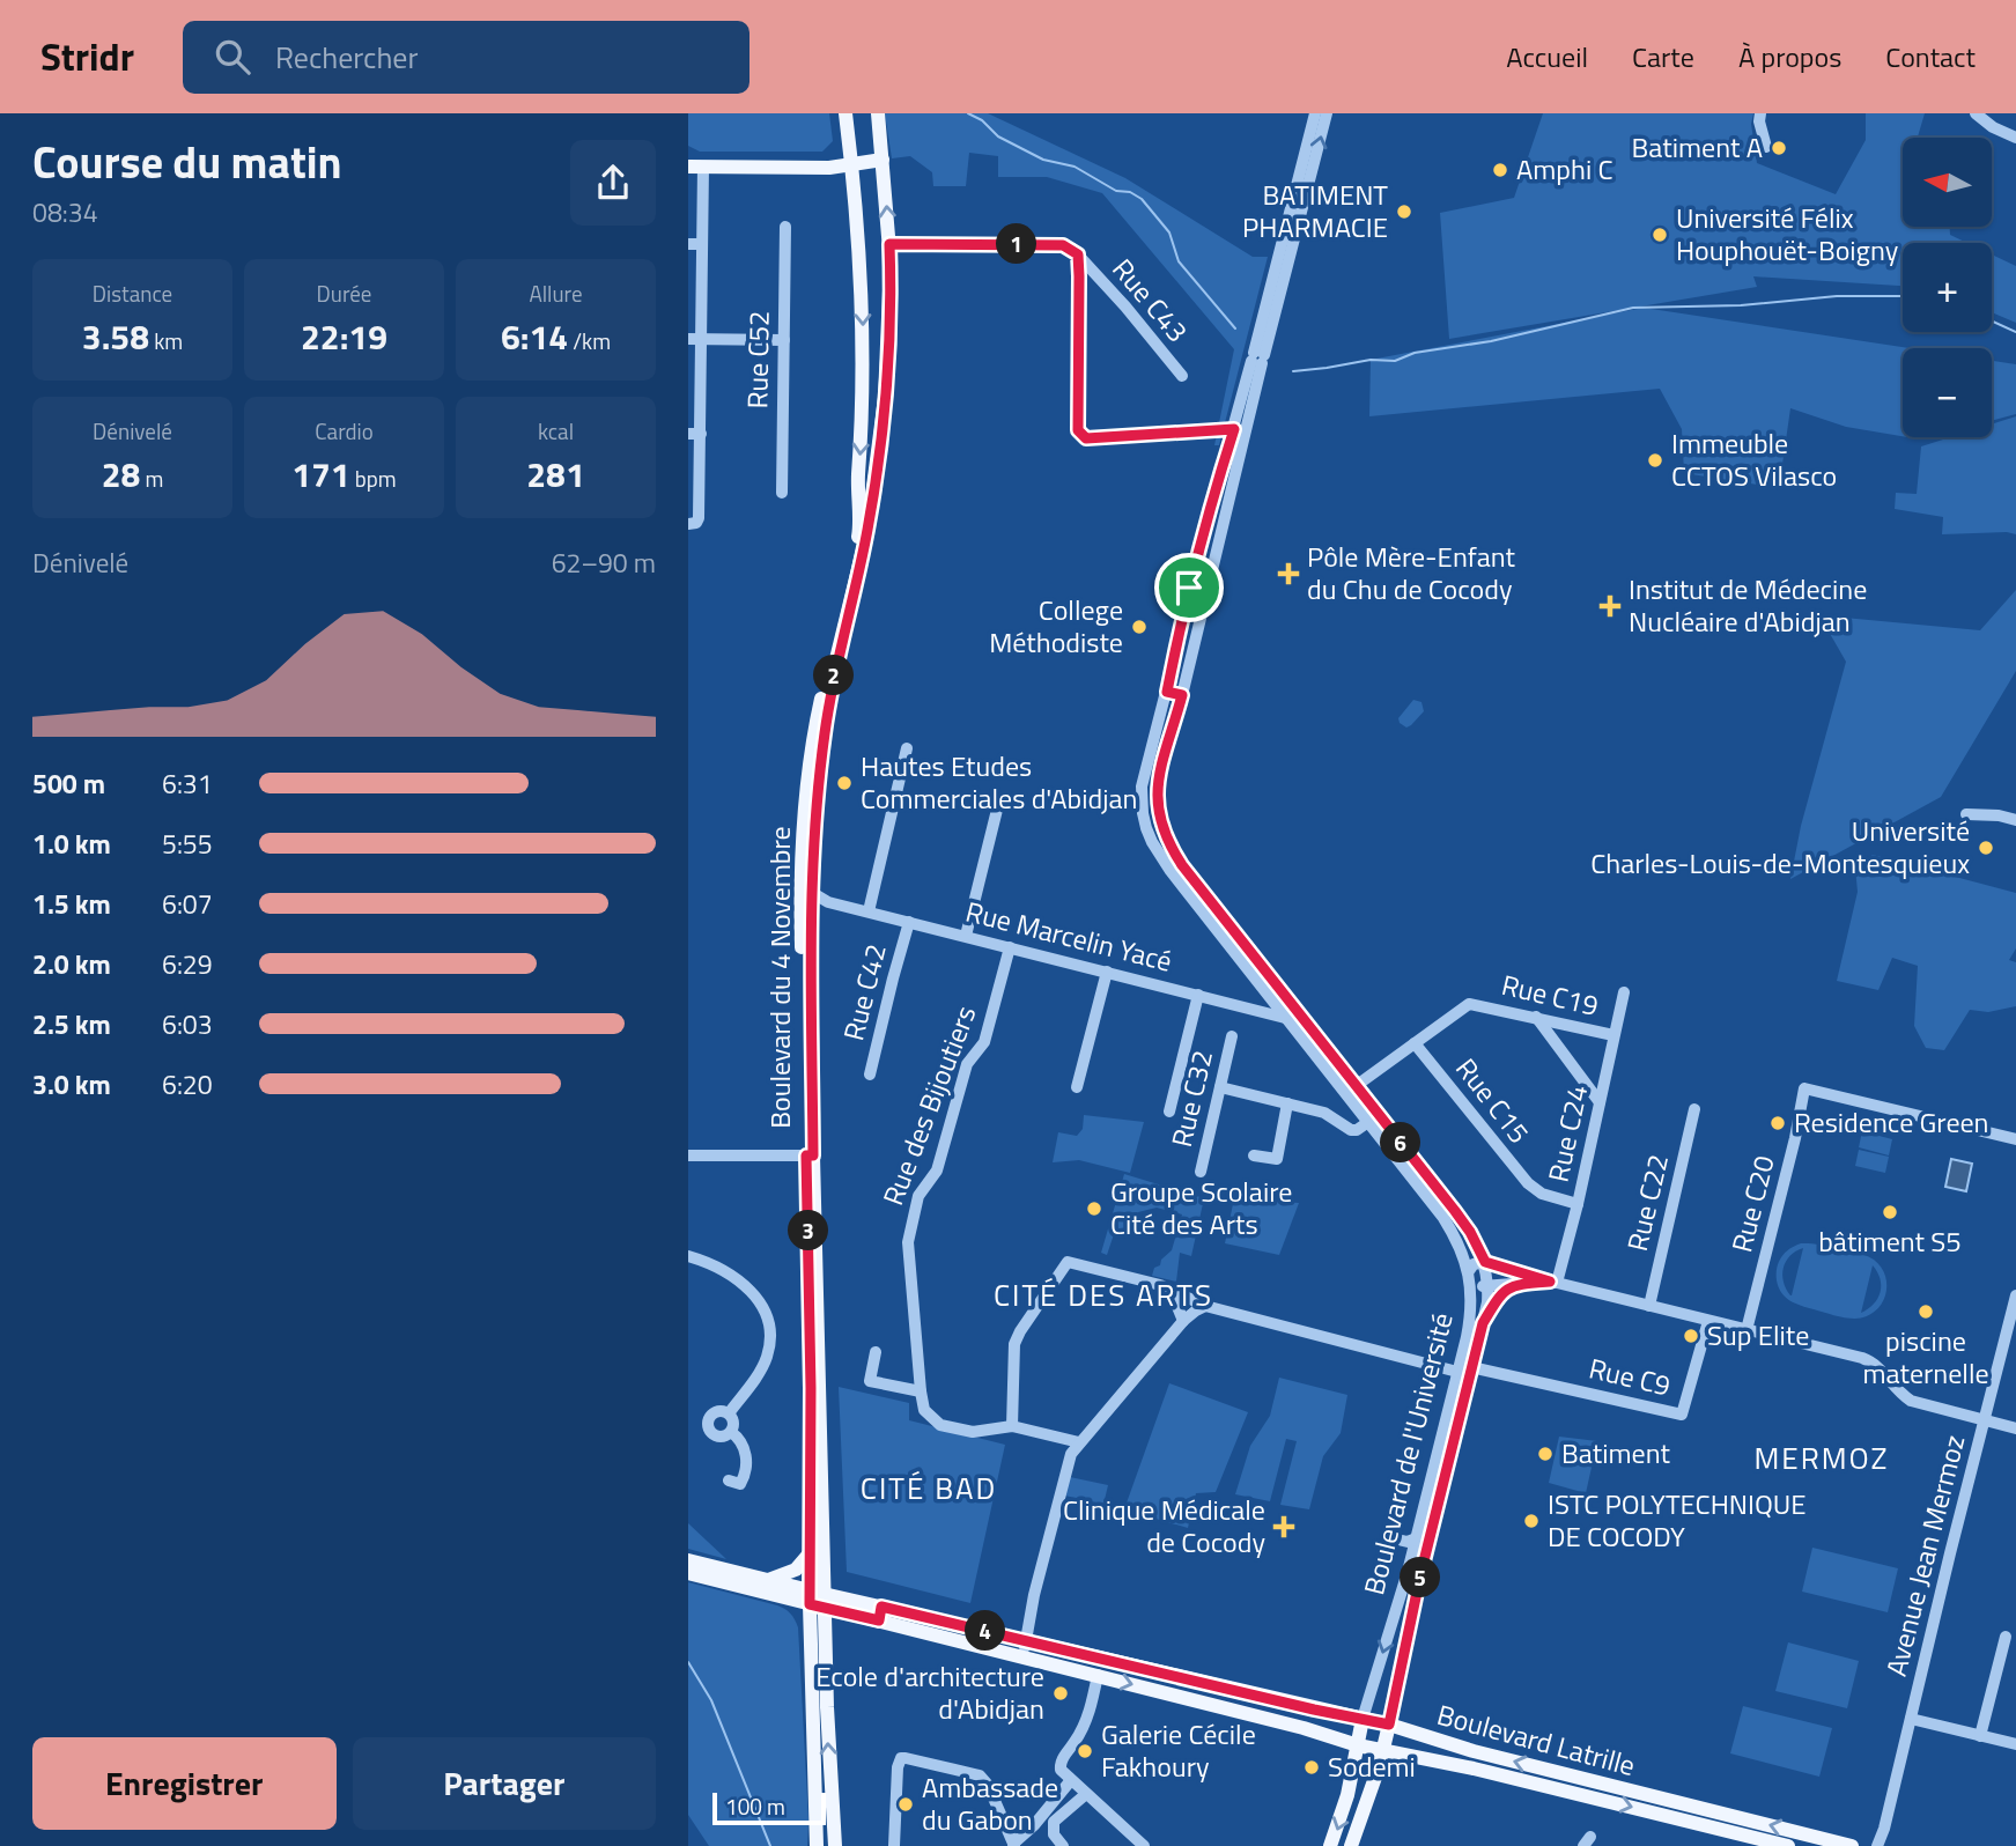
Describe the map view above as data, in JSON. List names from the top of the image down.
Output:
{
  "streets": {
    "main road": ["Boulevard du 4 Novembre", "Boulevard de l'Université", "Boulevard Latrille"],
    "street": [
      "Rue C43",
      "Rue C52",
      "Rue Marcelin Yacé",
      "Rue C42",
      "Rue C19",
      "Rue C32",
      "Rue C15",
      "Rue des Bijoutiers",
      "Rue C24",
      "Rue C22",
      "Rue C20",
      "Rue C9",
      "Avenue Jean Mermoz"
    ]
  },
  "crossings": [
    ["Rue C43", "Boulevard du 4 Novembre"],
    ["Rue Marcelin Yacé", "Boulevard du 4 Novembre"],
    ["Rue Marcelin Yacé", "Rue C42"],
    ["Rue Marcelin Yacé", "Rue des Bijoutiers"],
    ["Rue Marcelin Yacé", "Boulevard de l'Université"],
    ["Boulevard du 4 Novembre", "Boulevard Latrille"],
    ["Rue C19", "Rue C15"],
    ["Rue C19", "Rue C24"],
    ["Rue C19", "Boulevard de l'Université"],
    ["Rue C15", "Rue C24"],
    ["Rue C9", "Boulevard de l'Université"],
    ["Boulevard de l'Université", "Boulevard Latrille"]
  ],
  "districts": ["CITÉ DES ARTS", "MERMOZ", "CITÉ BAD"],
  "places": {
    "other": [
      "Batiment A",
      "Amphi C",
      "BATIMENT PHARMACIE",
      "Université Félix Houphouët-Boigny",
      "Immeuble CCTOS Vilasco",
      "College Méthodiste",
      "Hautes Etudes Commerciales d'Abidjan",
      "Université Charles-Louis-de-Montesquieux",
      "Residence Green",
      "Groupe Scolaire Cité des Arts",
      "bâtiment S5",
      "piscine maternelle",
      "Sup Elite",
      "Batiment",
      "ISTC POLYTECHNIQUE DE COCODY",
      "Ecole d'architecture d'Abidjan",
      "Galerie Cécile Fakhoury",
      "Sodemi",
      "Ambassade du Gabon"
    ],
    "health": ["Pôle Mère-Enfant du Chu de Cocody", "Institut de Médecine Nucléaire d'Abidjan", "Clinique Médicale de Cocody"]
  },
  "scale_bar": "100 m",
  "north": "left",
  "page": {
    "header": "Stridr",
    "search": "Rechercher",
    "nav": [
      "Accueil",
      "Carte",
      "À propos",
      "Contact"
    ],
    "heading": ["Course du matin", "08:34"],
    "map_buttons": ["+", "−"],
    "pins": [
      "1",
      "2",
      "6",
      "3",
      "5",
      "4"
    ],
    "stats": [
      ["Distance", "3.58 km"],
      ["Durée", "22:19"],
      ["Allure", "6:14 /km"],
      ["Dénivelé", "28 m"],
      ["Cardio", "171 bpm"],
      ["kcal", "281"]
    ],
    "chart": ["Dénivelé", "62–90 m"],
    "list": [
      {
        "name": "500 m",
        "note": "6:31"
      },
      {
        "name": "1.0 km",
        "note": "5:55"
      },
      {
        "name": "1.5 km",
        "note": "6:07"
      },
      {
        "name": "2.0 km",
        "note": "6:29"
      },
      {
        "name": "2.5 km",
        "note": "6:03"
      },
      {
        "name": "3.0 km",
        "note": "6:20"
      }
    ],
    "buttons": ["Enregistrer", "Partager"],
    "scale": "100 m"
  }
}
